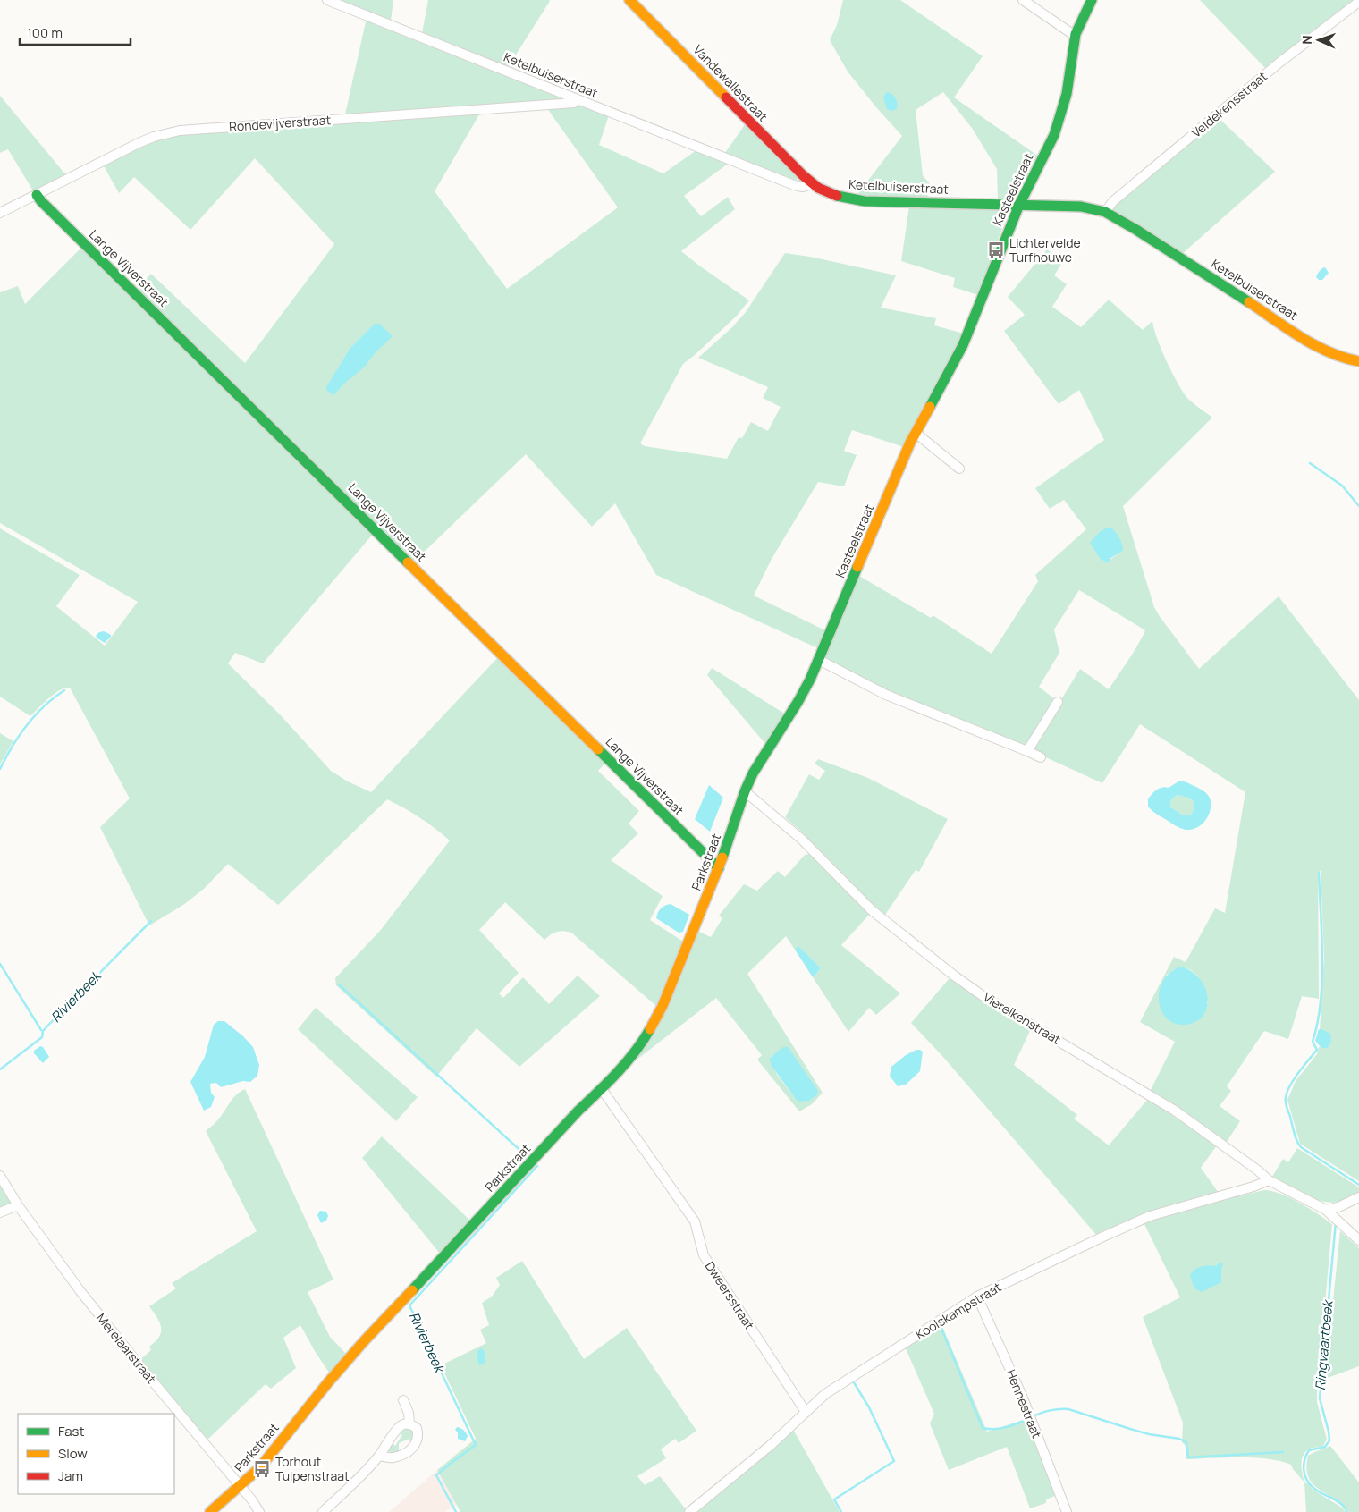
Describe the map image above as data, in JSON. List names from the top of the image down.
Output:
{
  "streets": {
    "street": [
      "Ketelbuiserstraat",
      "Vandewallestraat",
      "Veldekensstraat",
      "Rondevijverstraat",
      "Kasteelstraat",
      "Lange Vijverstraat",
      "Parkstraat",
      "Viereikenstraat",
      "Dweersstraat",
      "Koolskampstraat",
      "Merelaarstraat",
      "Hennestraat"
    ]
  },
  "crossings": [
    ["Ketelbuiserstraat", "Vandewallestraat"],
    ["Ketelbuiserstraat", "Veldekensstraat"],
    ["Ketelbuiserstraat", "Rondevijverstraat"],
    ["Ketelbuiserstraat", "Kasteelstraat"],
    ["Rondevijverstraat", "Lange Vijverstraat"],
    ["Kasteelstraat", "Parkstraat"],
    ["Kasteelstraat", "Viereikenstraat"],
    ["Lange Vijverstraat", "Parkstraat"],
    ["Parkstraat", "Viereikenstraat"],
    ["Parkstraat", "Dweersstraat"],
    ["Parkstraat", "Merelaarstraat"],
    ["Viereikenstraat", "Koolskampstraat"],
    ["Dweersstraat", "Koolskampstraat"],
    ["Koolskampstraat", "Hennestraat"]
  ],
  "water": ["Rivierbeek", "Ringvaartbeek"],
  "places": {
    "bus stop": ["Lichtervelde Turfhouwe", "Torhout Tulpenstraat"]
  },
  "legend": ["Fast", "Slow", "Jam"],
  "scale_bar": "100 m",
  "north": "left"
}
